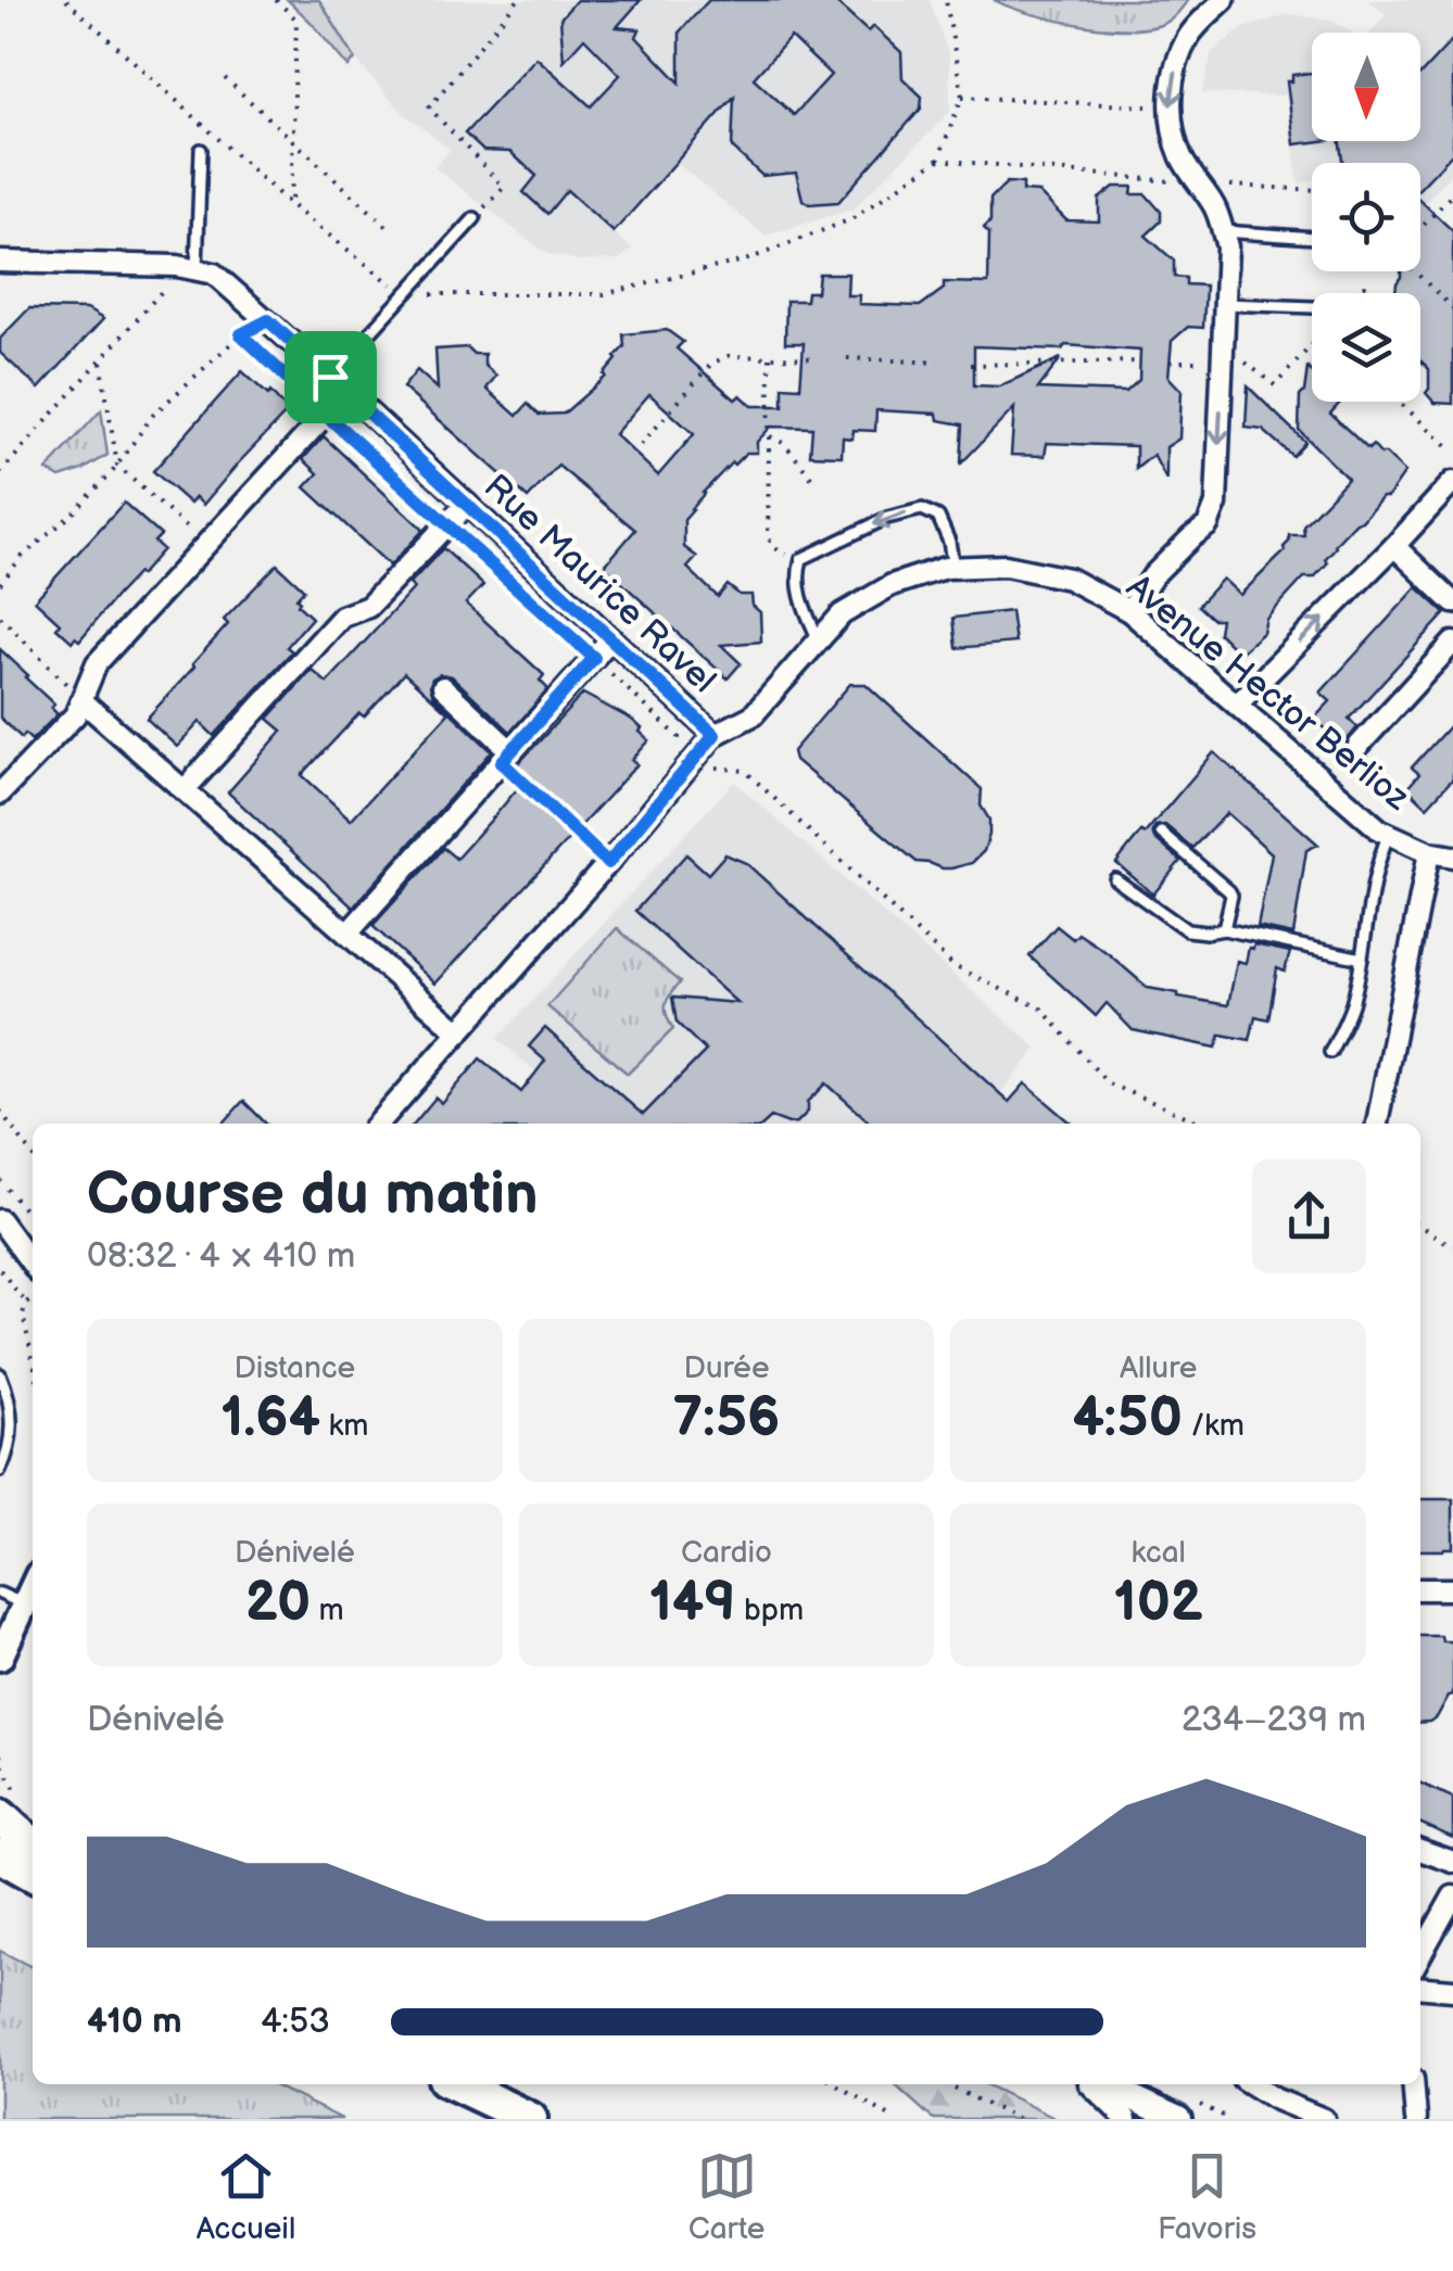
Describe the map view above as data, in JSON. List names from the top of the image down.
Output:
{
  "streets": {
    "street": ["Rue Maurice Ravel", "Avenue Hector Berlioz"]
  },
  "crossings": [
    ["Rue Maurice Ravel", "Avenue Hector Berlioz"]
  ],
  "north": "bottom",
  "page": {
    "heading": ["Course du matin", "08:32 · 4 × 410 m"],
    "stats": [
      ["Distance", "1.64 km"],
      ["Durée", "7:56"],
      ["Allure", "4:50 /km"],
      ["Dénivelé", "20 m"],
      ["Cardio", "149 bpm"],
      ["kcal", "102"]
    ],
    "chart": ["Dénivelé", "234–239 m"],
    "list": [
      {
        "name": "410 m",
        "note": "4:53"
      }
    ],
    "tabs": ["Accueil", "Carte", "Favoris"]
  }
}
